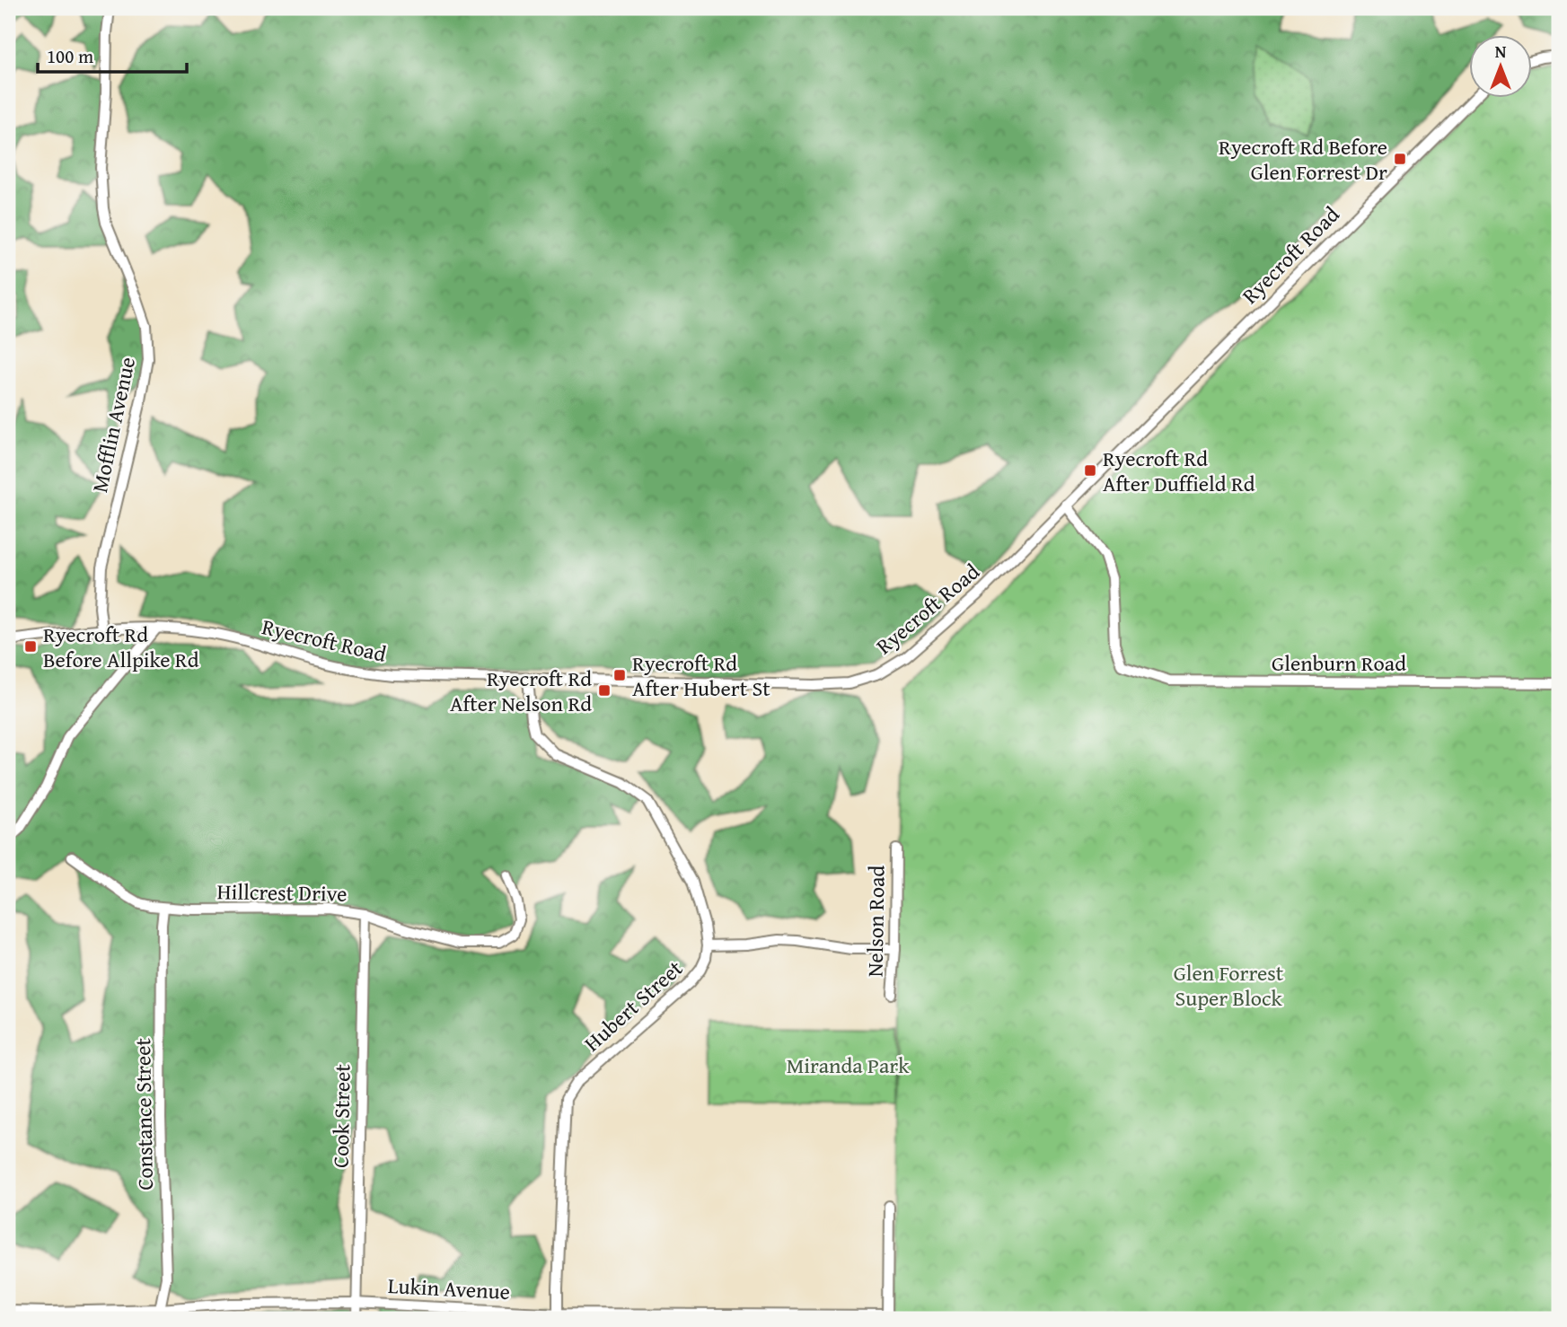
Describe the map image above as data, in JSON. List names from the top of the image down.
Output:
{
  "streets": {
    "street": [
      "Ryecroft Road",
      "Mofflin Avenue",
      "Glenburn Road",
      "Hillcrest Drive",
      "Nelson Road",
      "Hubert Street",
      "Constance Street",
      "Cook Street",
      "Lukin Avenue"
    ]
  },
  "crossings": [
    ["Ryecroft Road", "Mofflin Avenue"],
    ["Ryecroft Road", "Glenburn Road"],
    ["Hillcrest Drive", "Constance Street"],
    ["Hillcrest Drive", "Cook Street"],
    ["Hubert Street", "Lukin Avenue"],
    ["Constance Street", "Lukin Avenue"],
    ["Cook Street", "Lukin Avenue"]
  ],
  "parks": ["Glen Forrest Super Block", "Miranda Park"],
  "places": {
    "transit": [
      "Ryecroft Rd Before Glen Forrest Dr",
      "Ryecroft Rd After Duffield Rd",
      "Ryecroft Rd Before Allpike Rd",
      "Ryecroft Rd After Hubert St",
      "Ryecroft Rd After Nelson Rd"
    ]
  },
  "scale_bar": "100 m",
  "north": "top"
}
